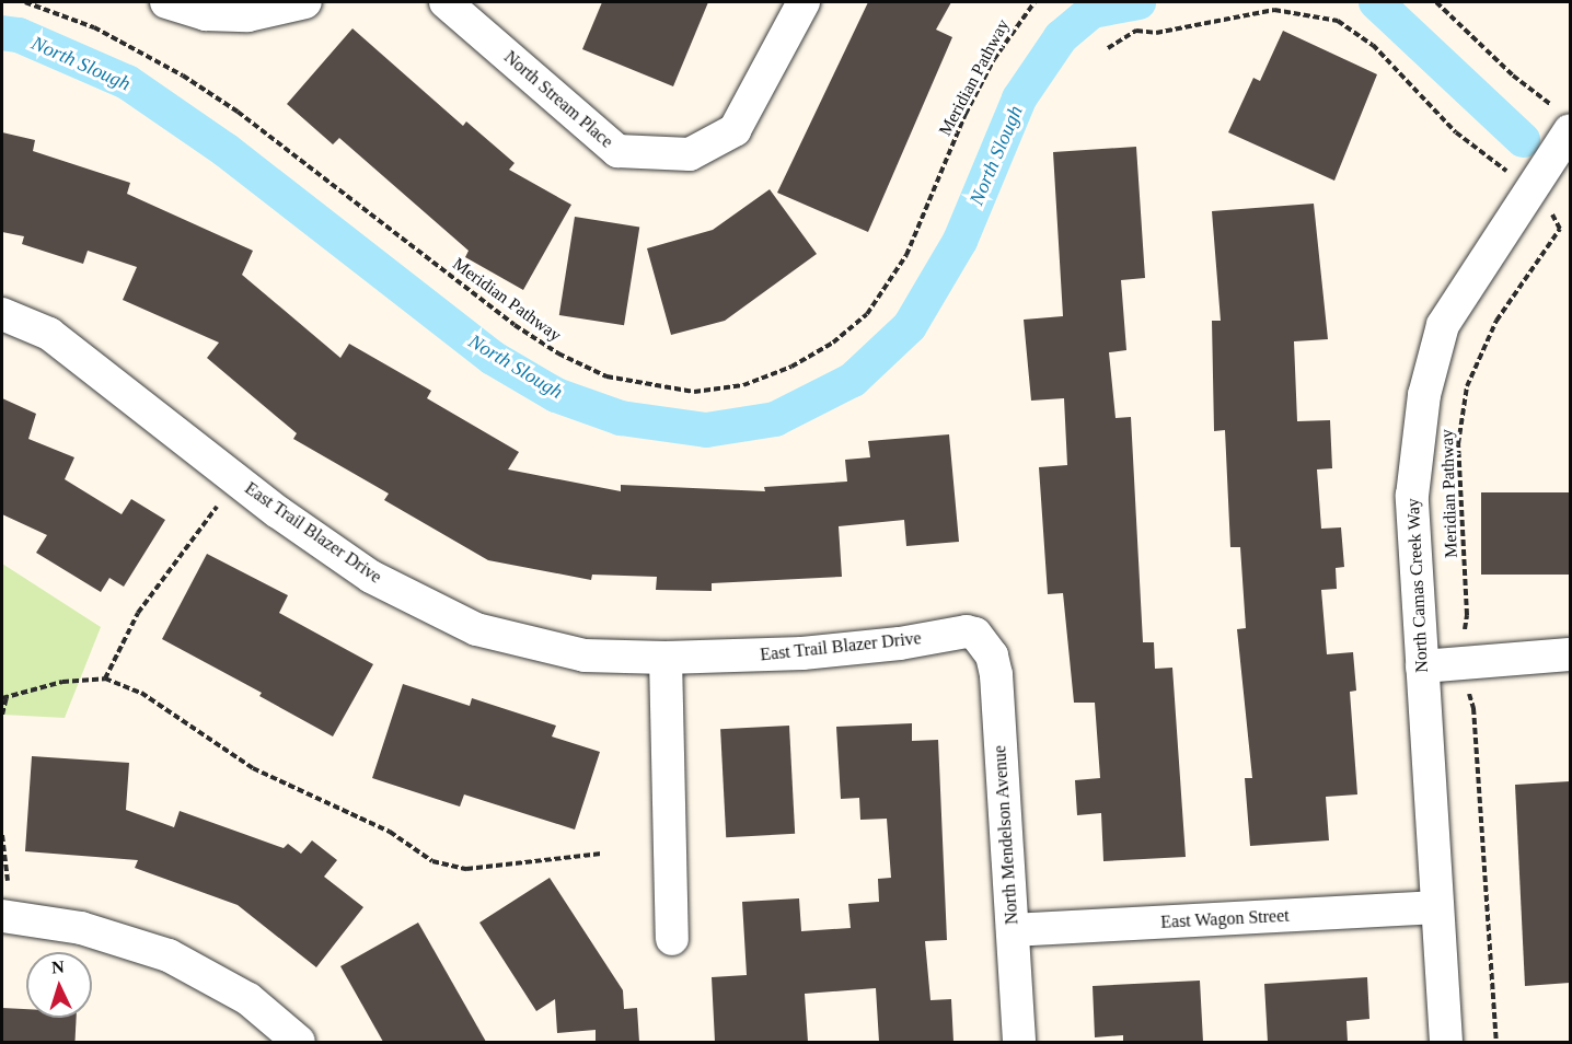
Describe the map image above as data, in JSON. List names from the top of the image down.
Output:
{
  "streets": {
    "street": [
      "North Stream Place",
      "East Trail Blazer Drive",
      "North Camas Creek Way",
      "North Mendelson Avenue",
      "East Wagon Street"
    ],
    "path": ["Meridian Pathway"]
  },
  "crossings": [
    ["East Trail Blazer Drive", "North Mendelson Avenue"],
    ["North Camas Creek Way", "East Wagon Street"],
    ["North Mendelson Avenue", "East Wagon Street"]
  ],
  "water": ["North Slough"],
  "north": "top"
}
